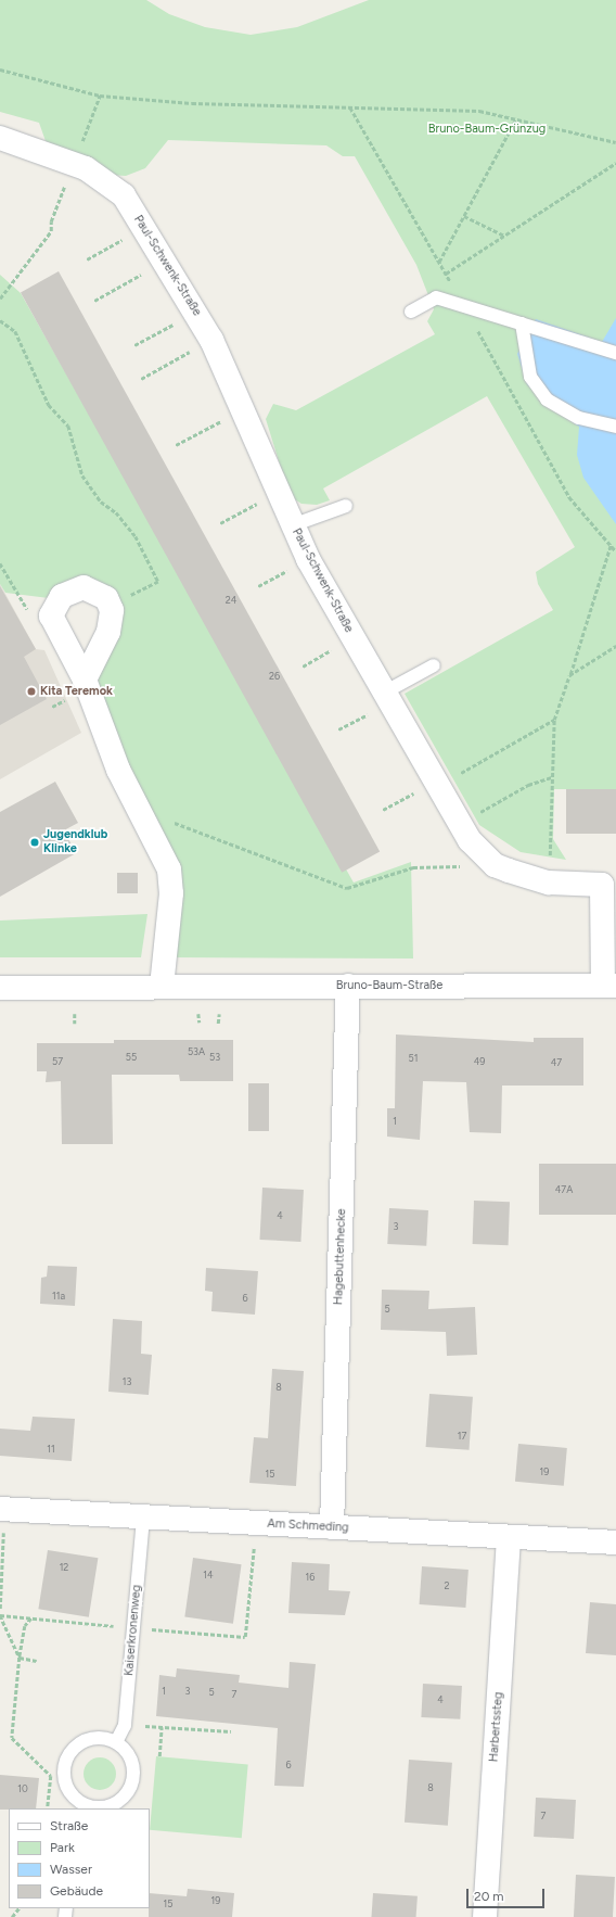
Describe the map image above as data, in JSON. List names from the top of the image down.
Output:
{
  "streets": {
    "street": [
      "Paul-Schwenk-Straße",
      "Bruno-Baum-Straße",
      "Hagebuttenhecke",
      "Am Schmeding",
      "Harbertssteg"
    ],
    "lane": ["Kaiserkronenweg"]
  },
  "crossings": [
    ["Paul-Schwenk-Straße", "Bruno-Baum-Straße"],
    ["Bruno-Baum-Straße", "Hagebuttenhecke"],
    ["Hagebuttenhecke", "Am Schmeding"],
    ["Am Schmeding", "Kaiserkronenweg"],
    ["Am Schmeding", "Harbertssteg"]
  ],
  "parks": ["Bruno-Baum-Grünzug"],
  "places": ["Kita Teremok", "Jugendklub Klinke"],
  "house_numbers": [
    "24",
    "26",
    "53A",
    "55",
    "53",
    "51",
    "57",
    "49",
    "47",
    "1",
    "47A",
    "4",
    "3",
    "11a",
    "6",
    "5",
    "13",
    "8",
    "17",
    "11",
    "19",
    "15",
    "12",
    "14",
    "16",
    "2",
    "1",
    "3",
    "5",
    "7",
    "4",
    "6",
    "8",
    "10",
    "7",
    "19",
    "15"
  ],
  "legend": [
    "Straße",
    "Park",
    "Wasser",
    "Gebäude"
  ],
  "scale_bar": "20 m"
}
